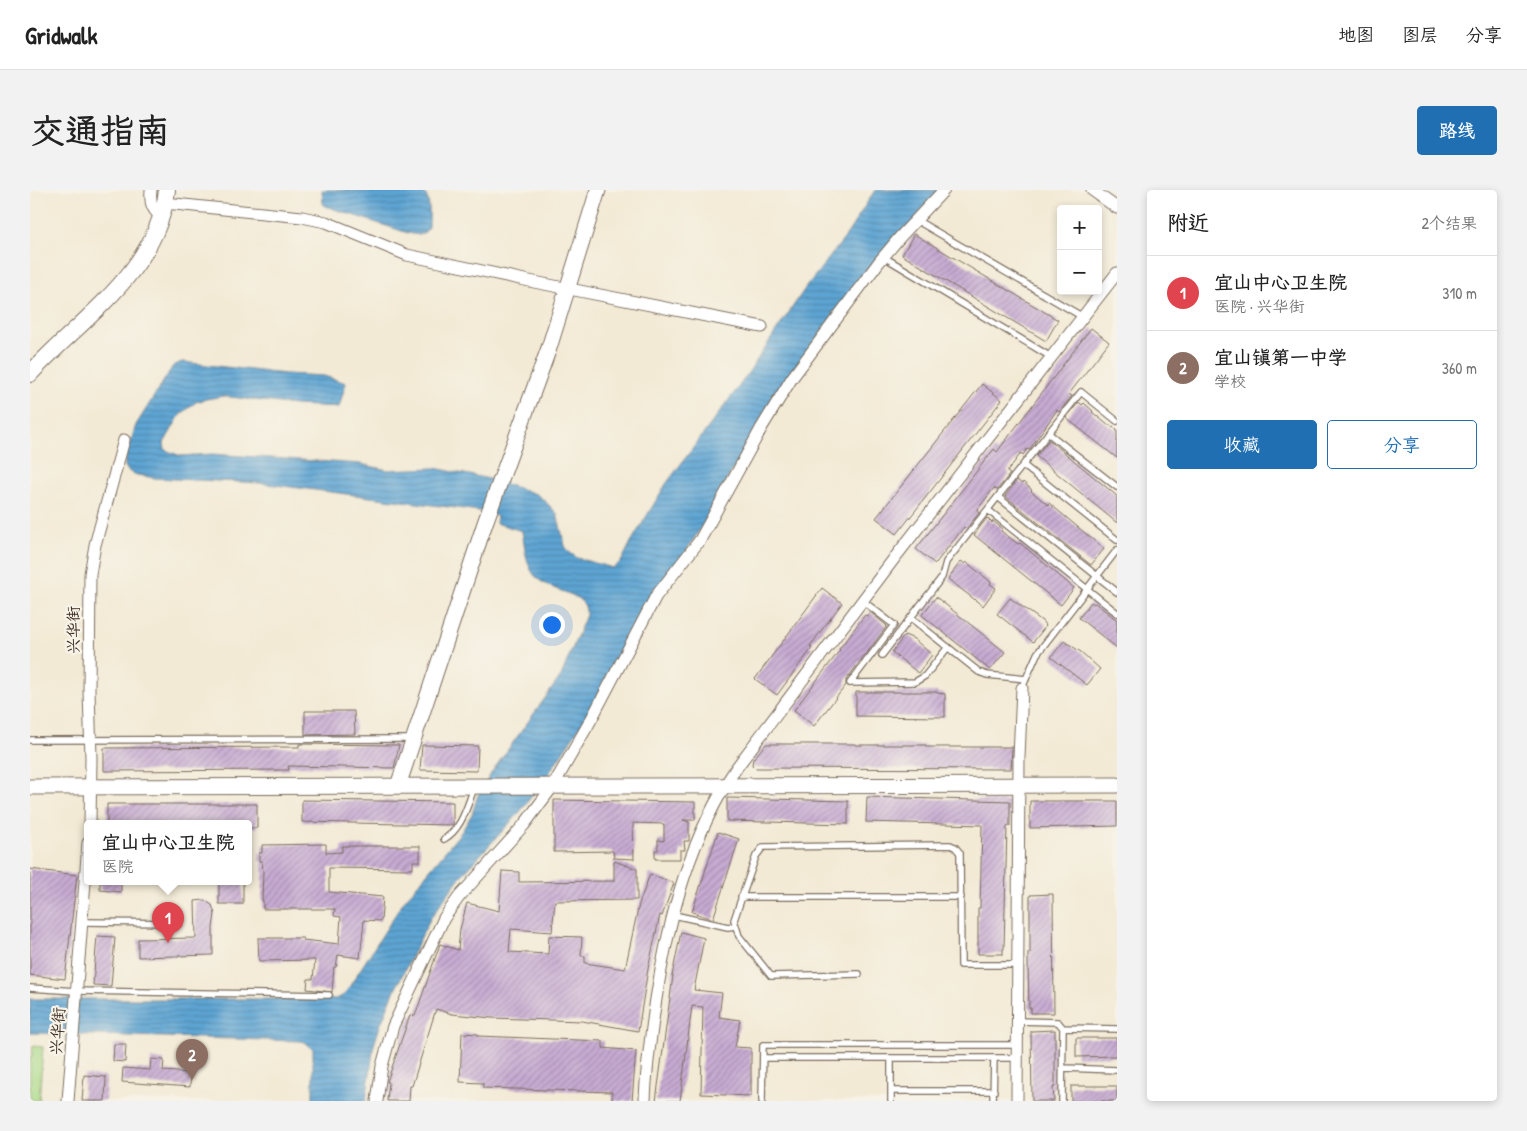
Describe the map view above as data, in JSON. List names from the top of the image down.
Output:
{
  "streets": {
    "street": ["兴华街"]
  },
  "page": {
    "header": "Gridwalk",
    "nav": ["地图", "图层", "分享"],
    "buttons": [
      "路线",
      ["收藏", "分享"]
    ],
    "title": "交通指南",
    "heading": ["附近", "2个结果"],
    "map_buttons": ["+", "−"],
    "list": [
      {
        "mark": "1",
        "name": "宜山中心卫生院",
        "note": "医院 · 兴华街",
        "value": "310 m"
      },
      {
        "mark": "2",
        "name": "宜山镇第一中学",
        "note": "学校",
        "value": "360 m"
      }
    ],
    "popup": ["宜山中心卫生院", "医院"],
    "pins": ["1", "2"]
  }
}
